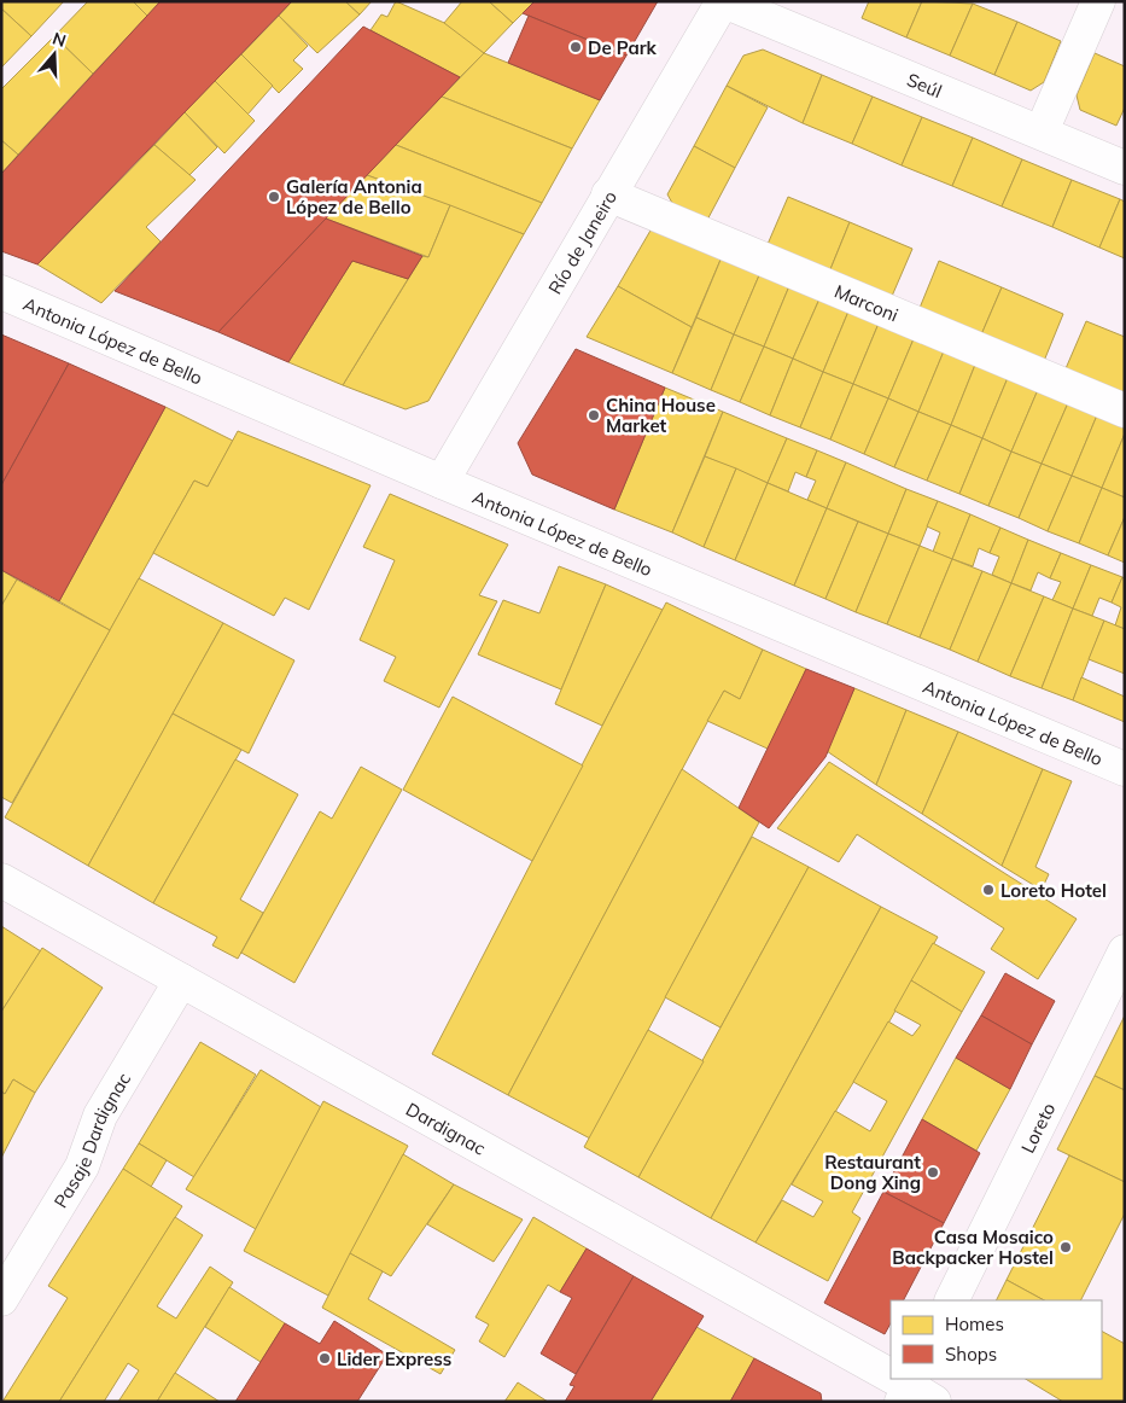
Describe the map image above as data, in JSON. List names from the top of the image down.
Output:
{
  "streets": {
    "street": [
      "Seúl",
      "Río de Janeiro",
      "Marconi",
      "Antonia López de Bello",
      "Loreto",
      "Dardignac",
      "Pasaje Dardignac"
    ]
  },
  "crossings": [
    ["Seúl", "Río de Janeiro"],
    ["Río de Janeiro", "Marconi"],
    ["Río de Janeiro", "Antonia López de Bello"],
    ["Dardignac", "Pasaje Dardignac"]
  ],
  "places": [
    "De Park",
    "Galería Antonia López de Bello",
    "China House Market",
    "Loreto Hotel",
    "Restaurant Dong Xing",
    "Casa Mosaico Backpacker Hostel",
    "Lider Express"
  ],
  "legend": ["Homes", "Shops"],
  "north": "top"
}
